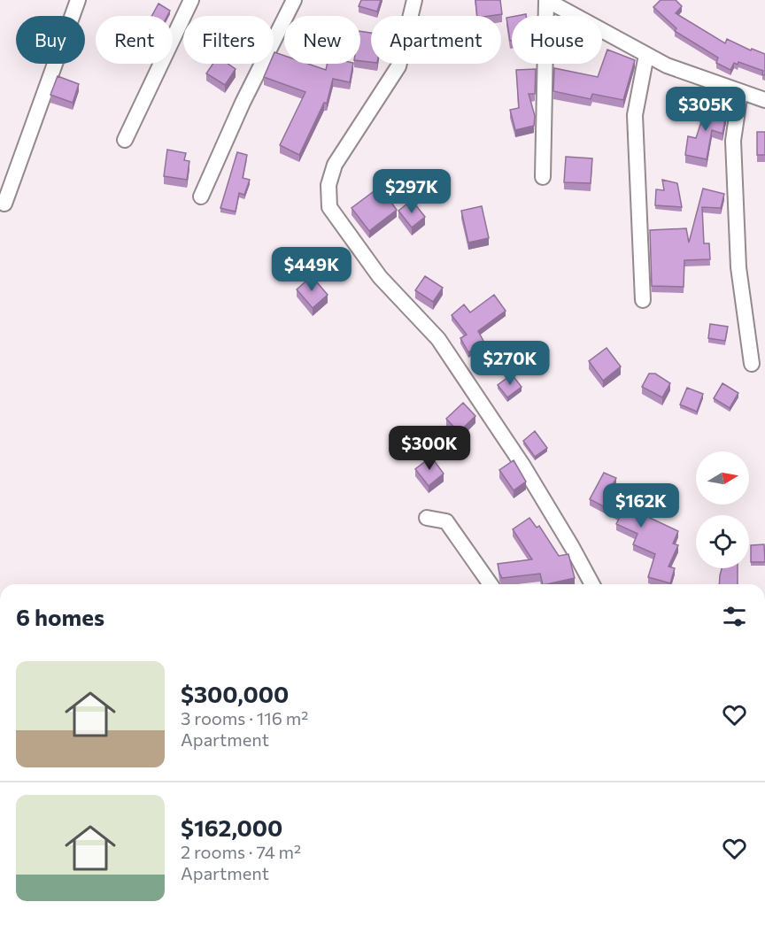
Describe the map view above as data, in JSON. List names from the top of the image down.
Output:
{
  "north": "right",
  "page": {
    "chip": [
      "Buy",
      "Rent",
      "Filters",
      "New",
      "Apartment",
      "House"
    ],
    "price": [
      "$305K",
      "$297K",
      "$449K",
      "$270K",
      "$300K",
      "$162K"
    ],
    "heading": "6 homes",
    "list": [
      {
        "name": "$300,000",
        "note": "3 rooms · 116 m² · Apartment"
      },
      {
        "name": "$162,000",
        "note": "2 rooms · 74 m² · Apartment"
      }
    ]
  }
}
